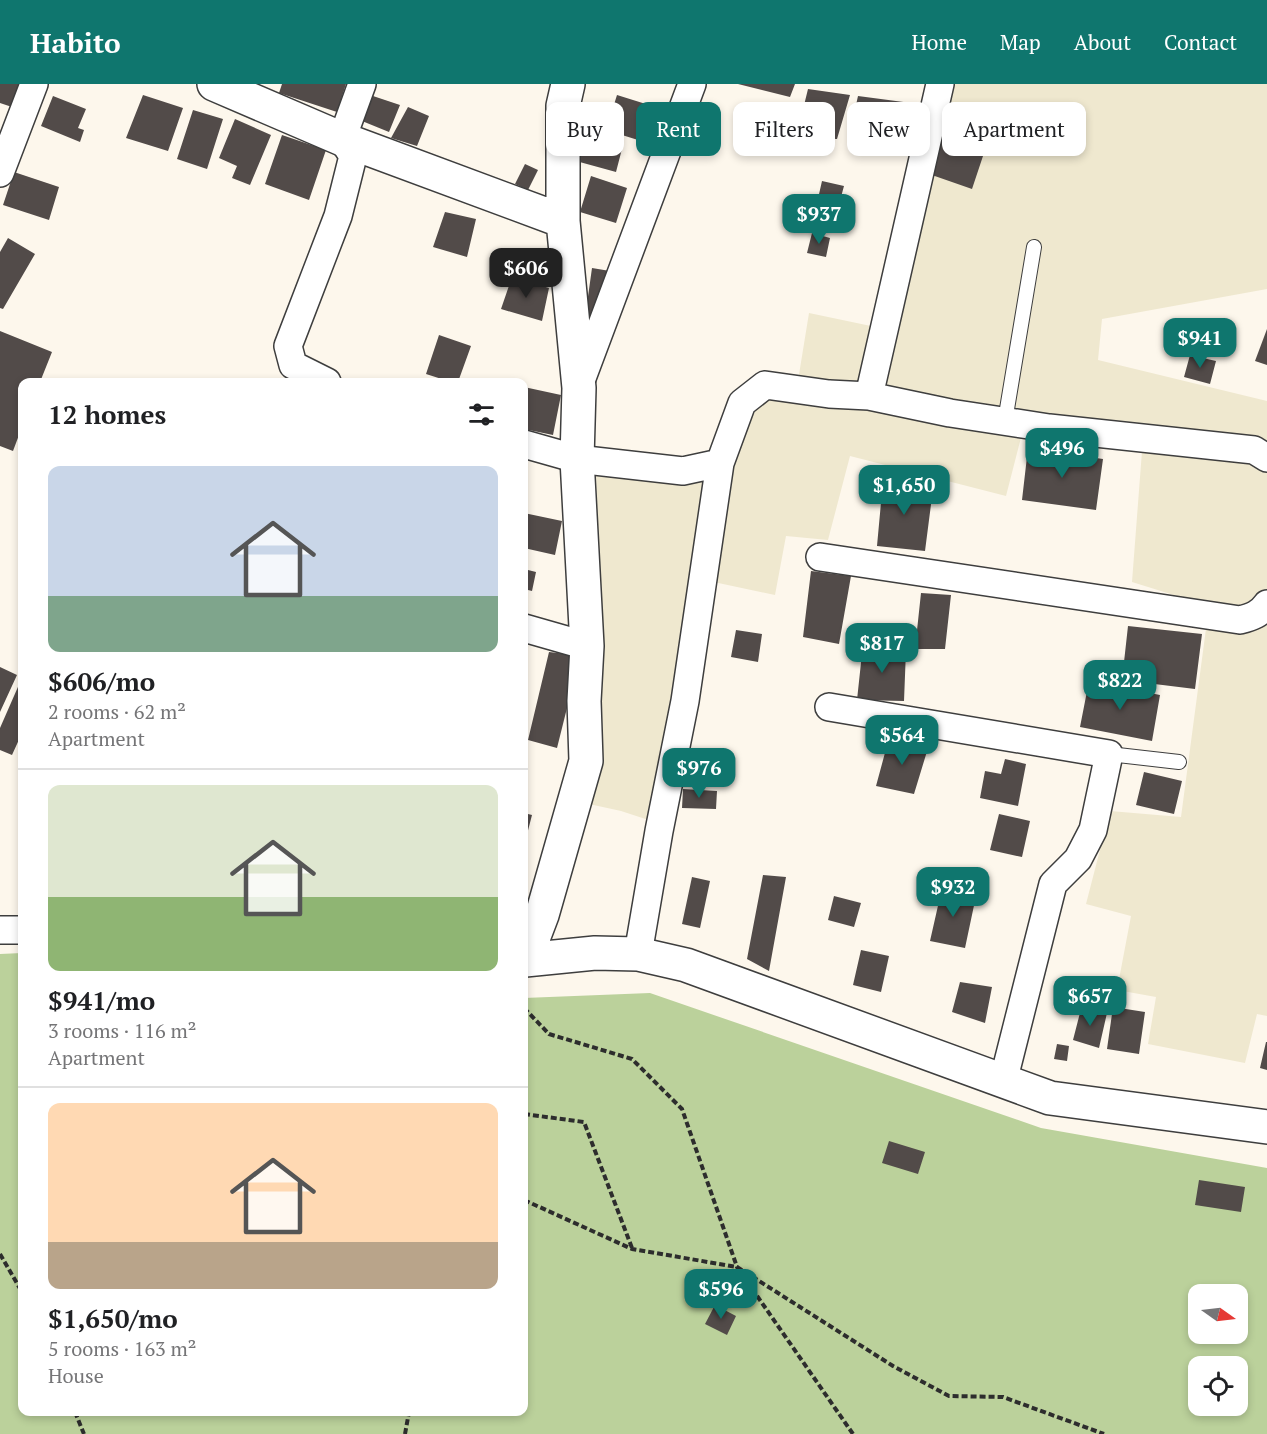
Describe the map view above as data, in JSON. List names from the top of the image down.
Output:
{
  "north": "right",
  "page": {
    "header": "Habito",
    "nav": [
      "Home",
      "Map",
      "About",
      "Contact"
    ],
    "chip": [
      "Buy",
      "Rent",
      "Filters",
      "New",
      "Apartment"
    ],
    "price": [
      "$937",
      "$606",
      "$941",
      "$496",
      "$1,650",
      "$817",
      "$822",
      "$564",
      "$976",
      "$932",
      "$657",
      "$596"
    ],
    "heading": "12 homes",
    "list": [
      {
        "name": "$606/mo",
        "note": "2 rooms · 62 m² · Apartment"
      },
      {
        "name": "$941/mo",
        "note": "3 rooms · 116 m² · Apartment"
      },
      {
        "name": "$1,650/mo",
        "note": "5 rooms · 163 m² · House"
      }
    ]
  }
}
